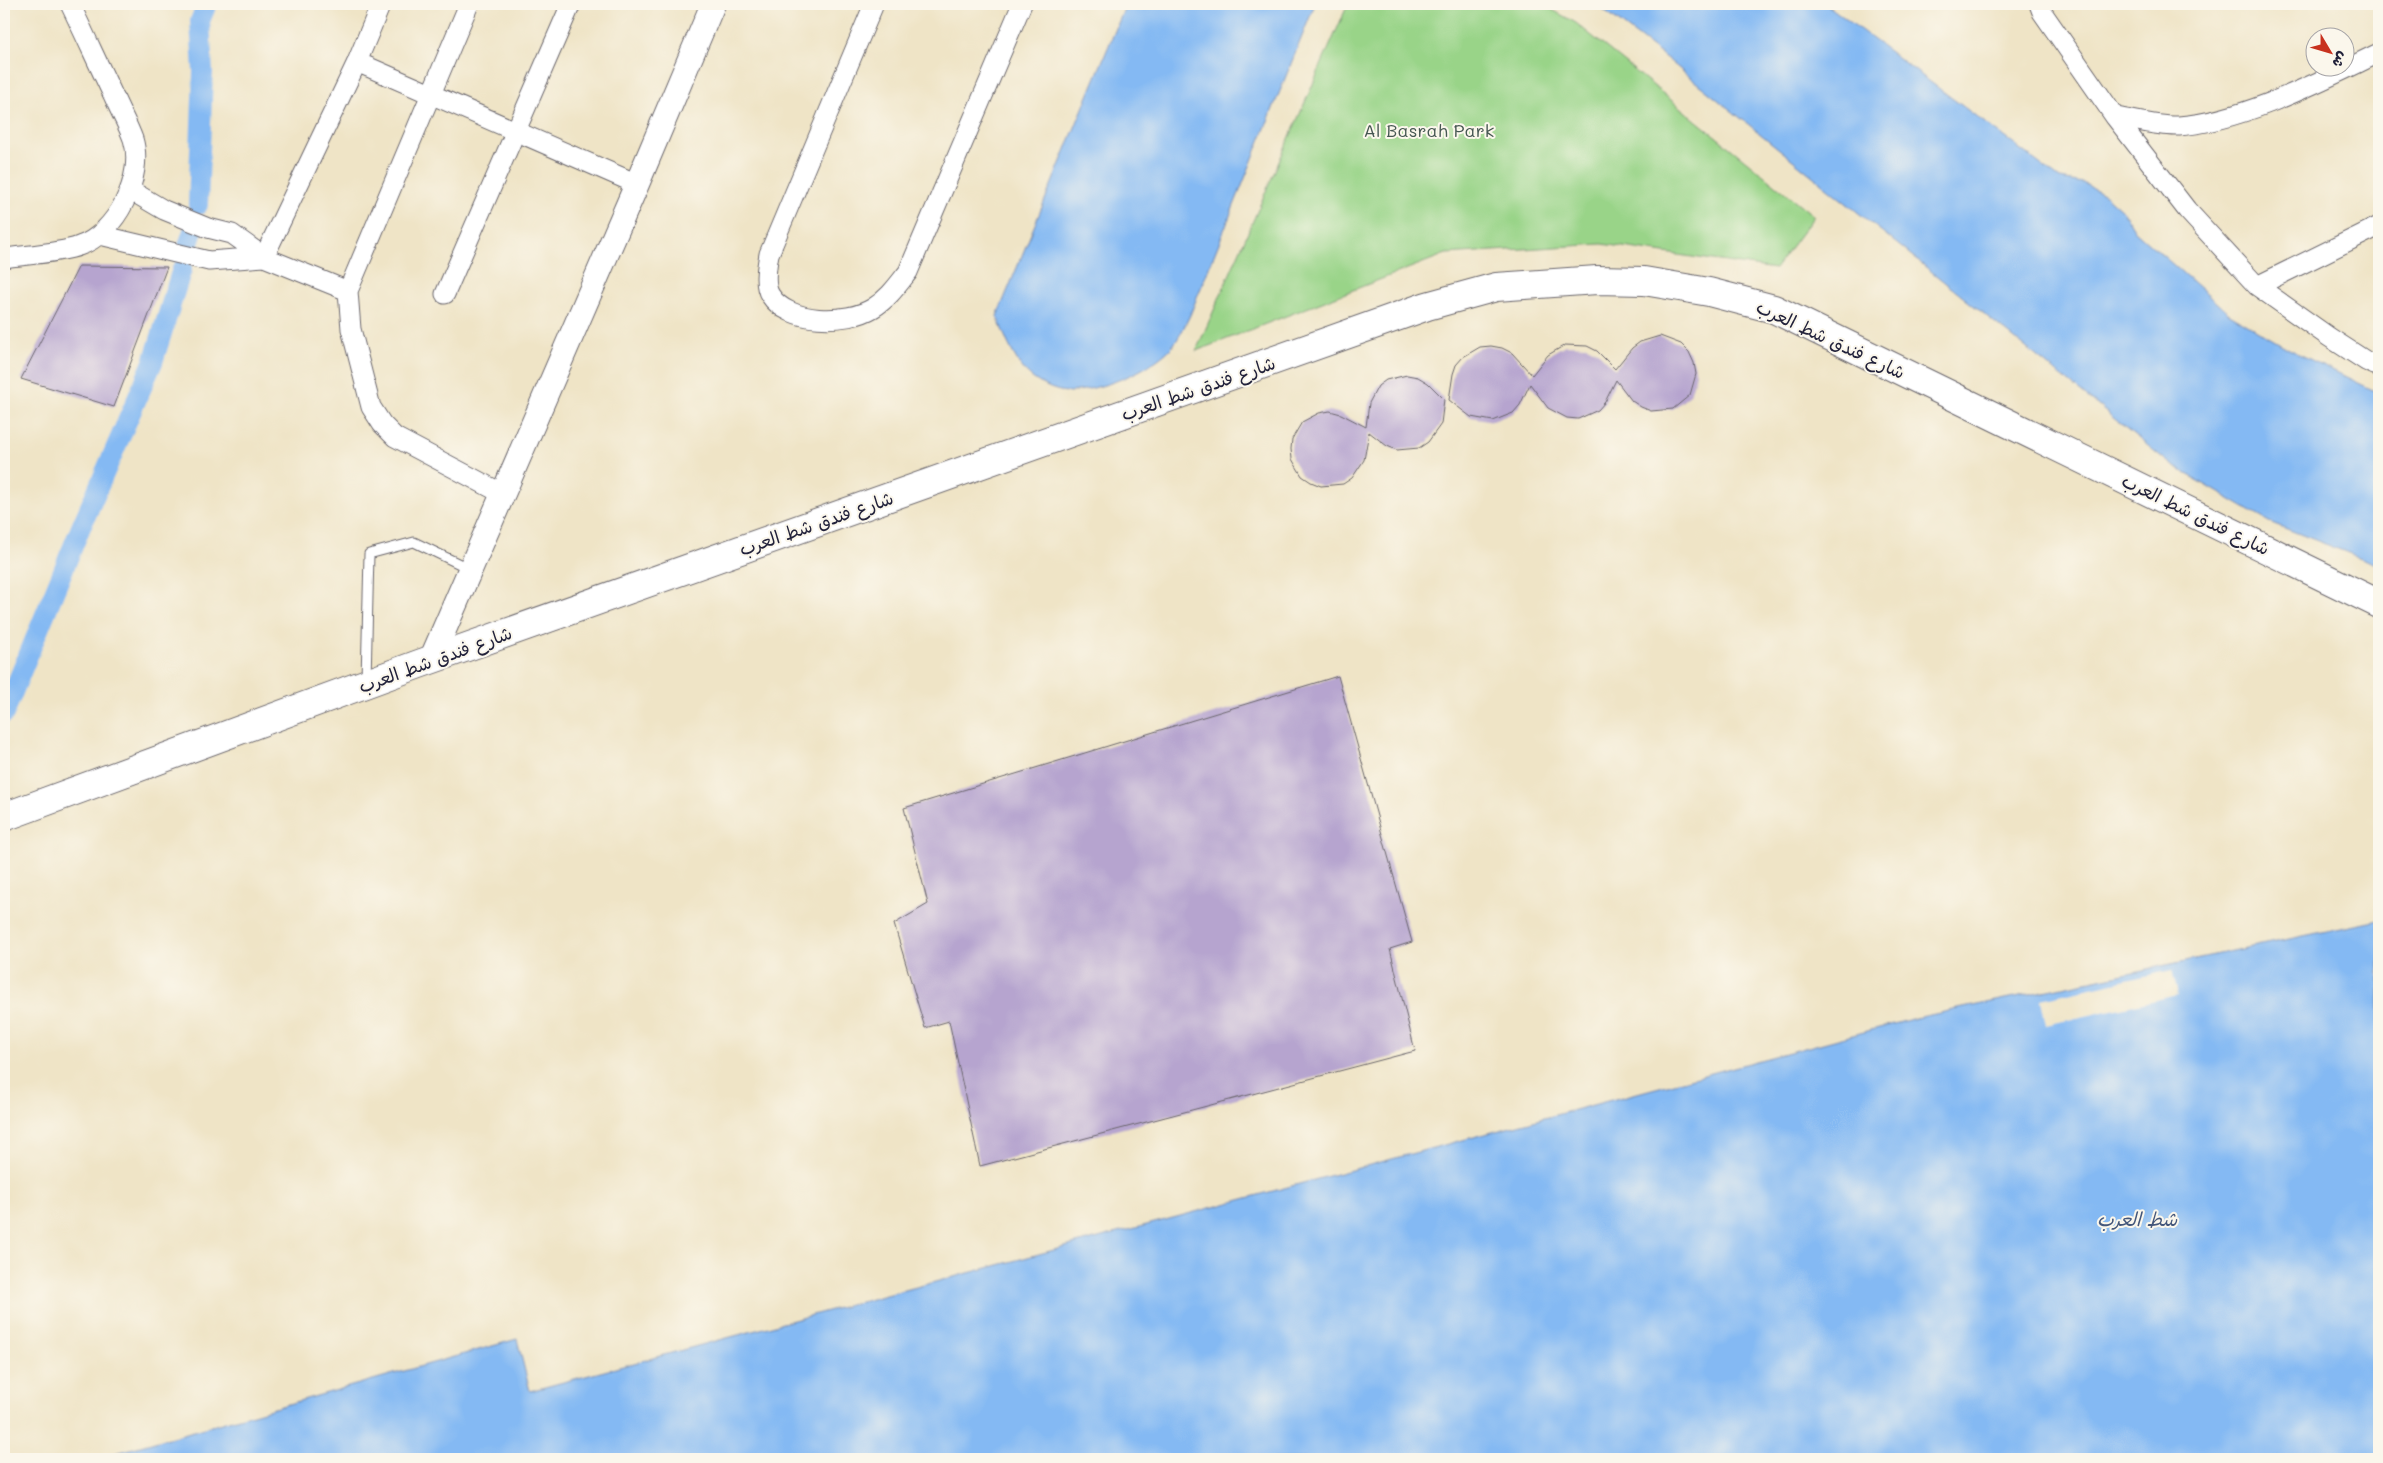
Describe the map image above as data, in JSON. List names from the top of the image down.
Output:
{
  "streets": {
    "main road": ["شارع فندق شط العرب"]
  },
  "water": ["شط العرب"],
  "parks": ["Al Basrah Park"],
  "north": "bottom right"
}
